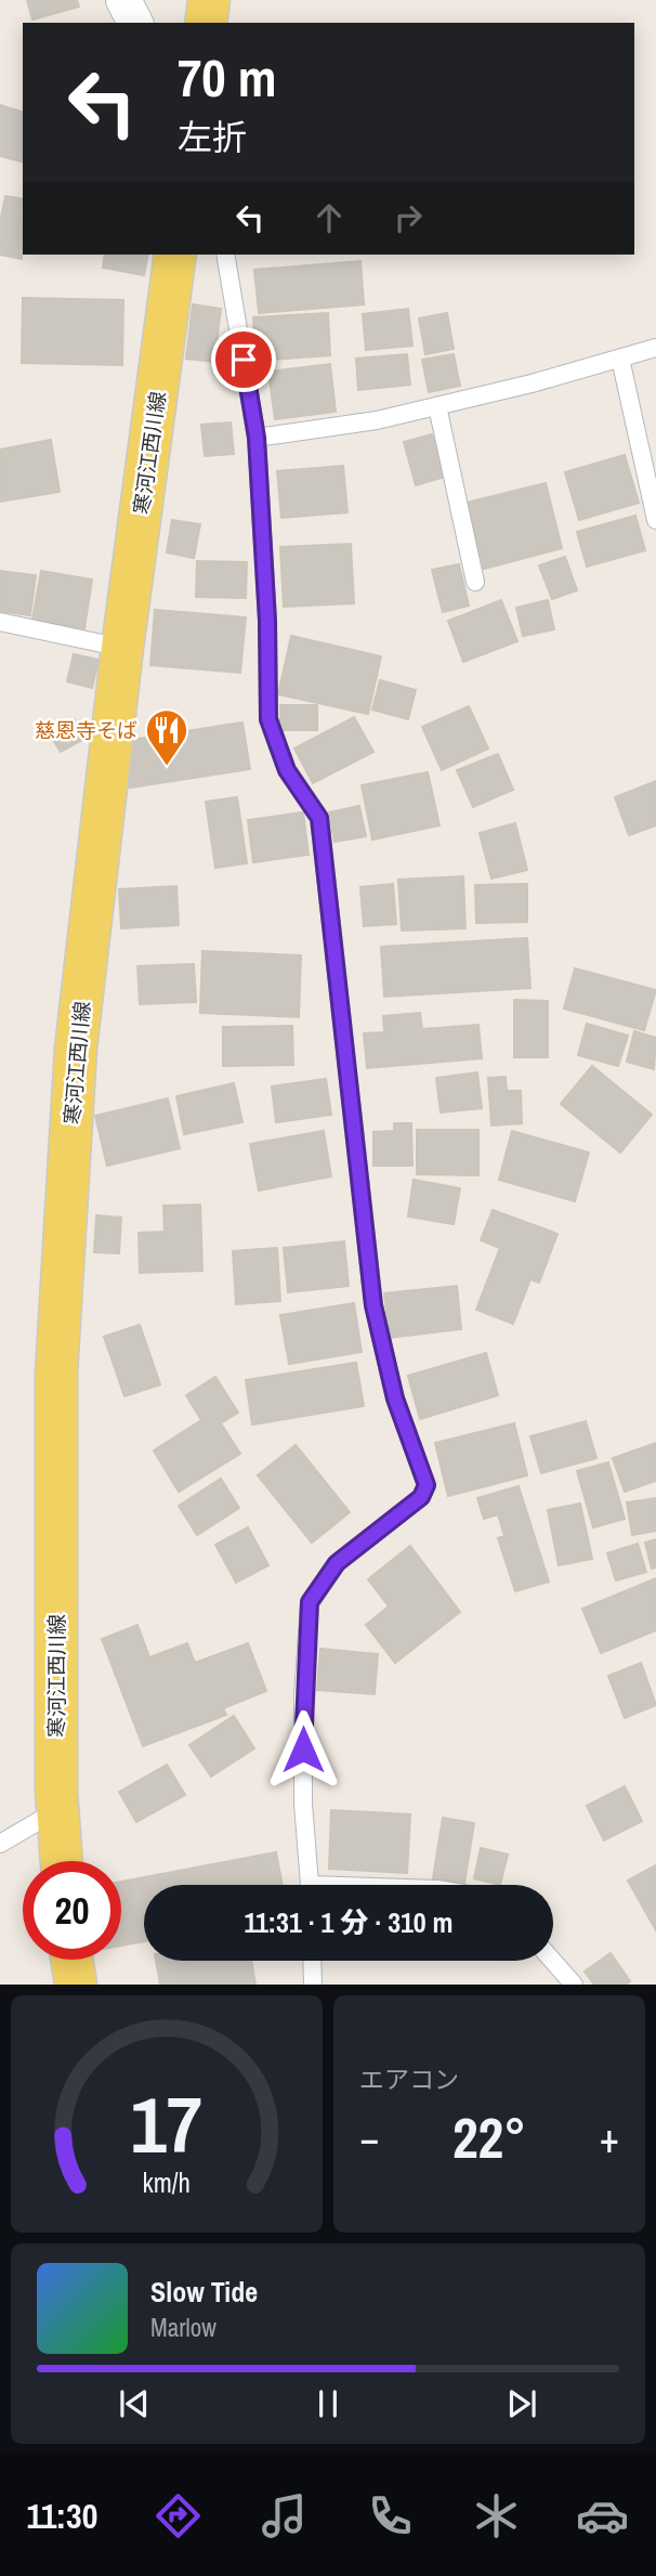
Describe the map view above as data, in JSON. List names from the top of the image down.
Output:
{
  "streets": {
    "main road": ["寒河江西川線"]
  },
  "places": {
    "restaurant": ["慈恩寺そば"]
  },
  "page": {
    "turn": ["70 m", "左折"],
    "limit": "20",
    "trip": "11:31 · 1 分 · 310 m",
    "tile": "エアコン",
    "heat": ["−", "22°", "+"],
    "song": ["Slow Tide", "Marlow"],
    "tabs": "11:30",
    "gauge": ["17", "km/h"]
  }
}
